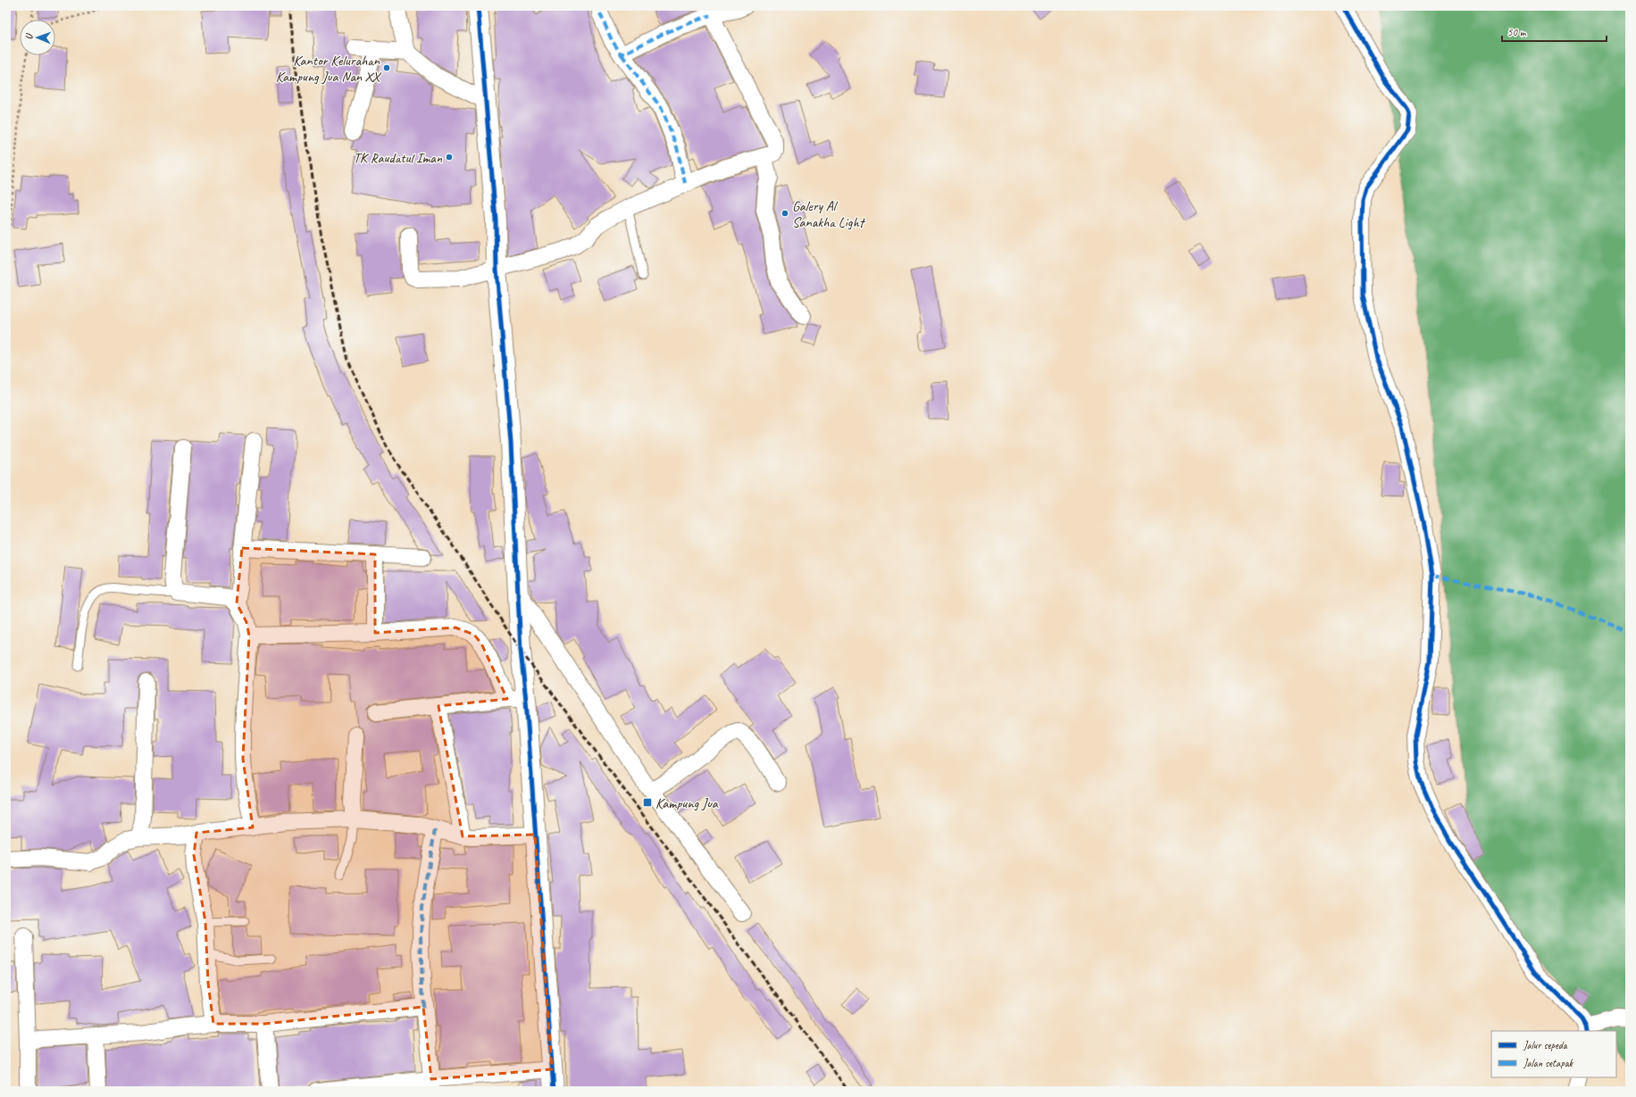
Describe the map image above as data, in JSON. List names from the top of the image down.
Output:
{
  "places": {
    "other": ["Kantor Kelurahan Kampung Jua Nan XX", "TK Raudatul Iman", "Galery Al Sanakha Light"],
    "transit": ["Kampung Jua"]
  },
  "legend": ["Jalur sepeda", "Jalan setapak"],
  "scale_bar": "50 m",
  "north": "left"
}
